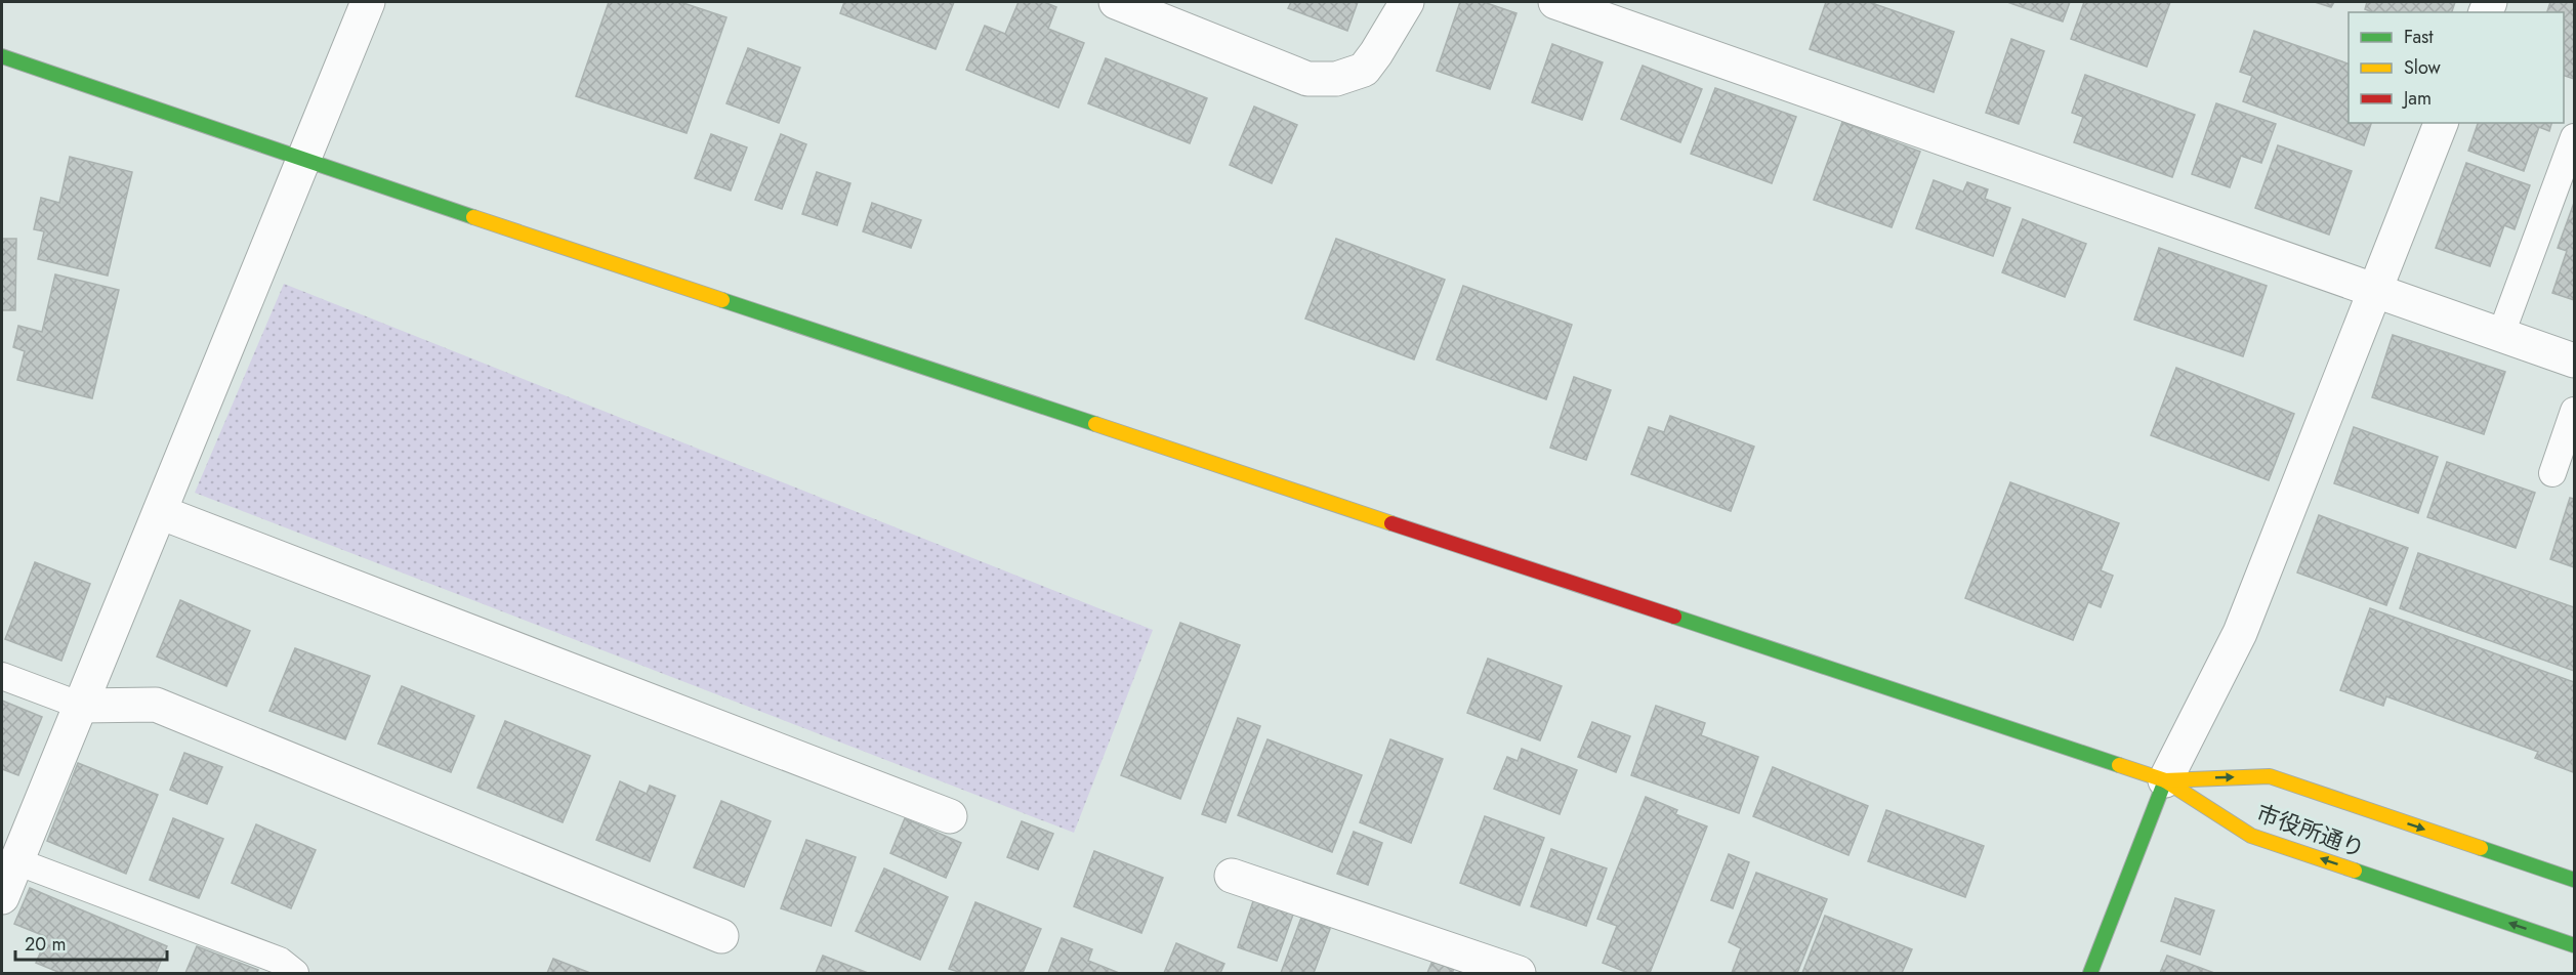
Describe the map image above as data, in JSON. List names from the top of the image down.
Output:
{
  "streets": {
    "street": ["市役所通り"]
  },
  "legend": ["Fast", "Slow", "Jam"],
  "scale_bar": "20 m"
}
